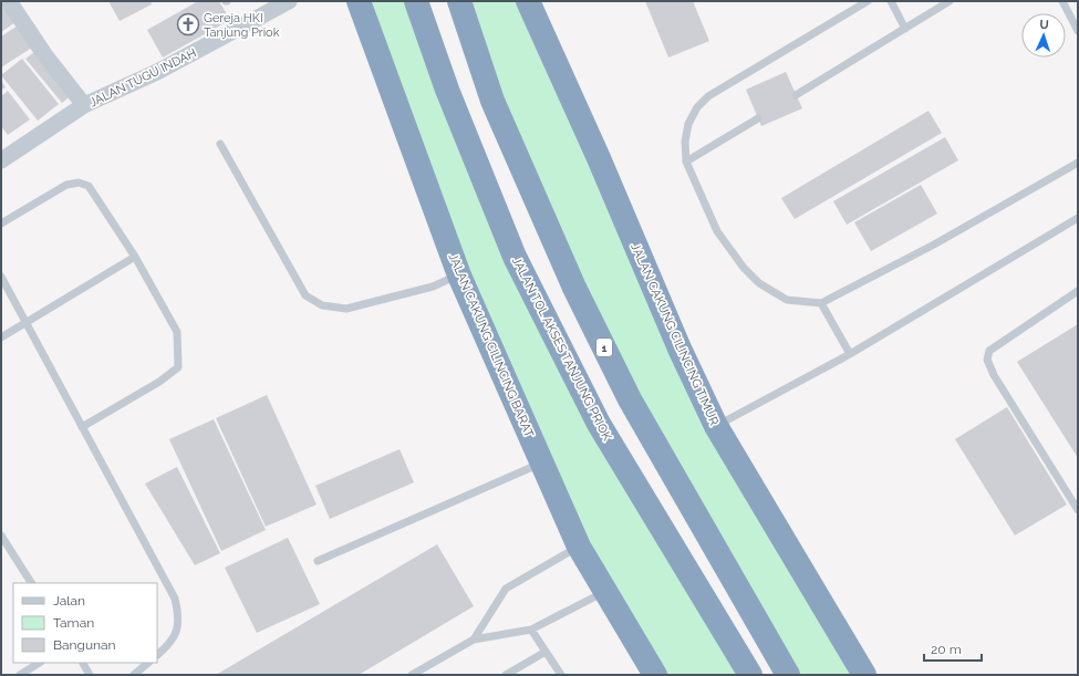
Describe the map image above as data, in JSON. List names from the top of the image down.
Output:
{
  "streets": {
    "highway": [
      "JALAN CAKUNG CILINCING TIMUR",
      "JALAN CAKUNG CILINCING BARAT",
      "1",
      "JALAN TOL AKSES TANJUNG PRIOK"
    ],
    "street": ["JALAN TUGU INDAH"]
  },
  "places": {
    "church": ["Gereja HKI Tanjung Priok"]
  },
  "legend": ["Jalan", "Taman", "Bangunan"],
  "scale_bar": "20 m",
  "north": "top"
}
